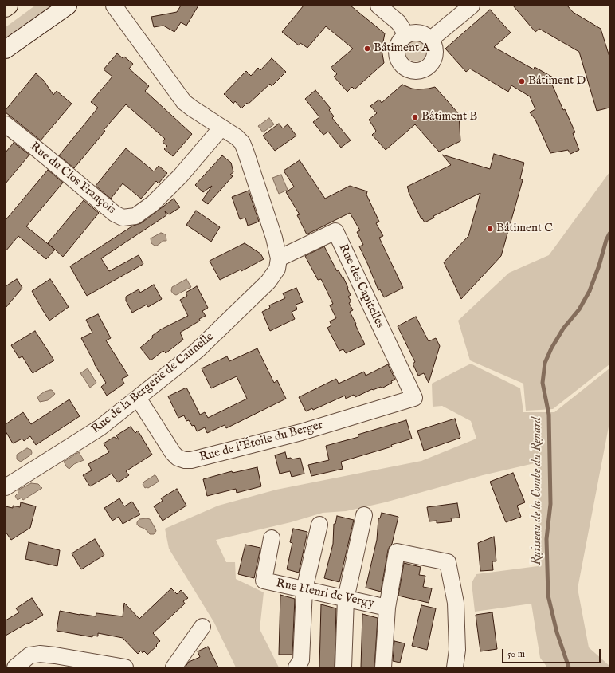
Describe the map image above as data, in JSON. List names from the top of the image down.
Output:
{
  "streets": {
    "street": [
      "Rue du Clos François",
      "Rue des Capitelles",
      "Rue de la Bergerie de Caunelle",
      "Rue de l'Étoile du Berger",
      "Rue Henri de Vergy"
    ]
  },
  "crossings": [
    ["Rue des Capitelles", "Rue de la Bergerie de Caunelle"],
    ["Rue des Capitelles", "Rue de l'Étoile du Berger"],
    ["Rue de la Bergerie de Caunelle", "Rue de l'Étoile du Berger"]
  ],
  "water": ["Ruisseau de la Combe du Renard"],
  "places": [
    "Bâtiment A",
    "Bâtiment D",
    "Bâtiment B",
    "Bâtiment C"
  ],
  "scale_bar": "50 m"
}
